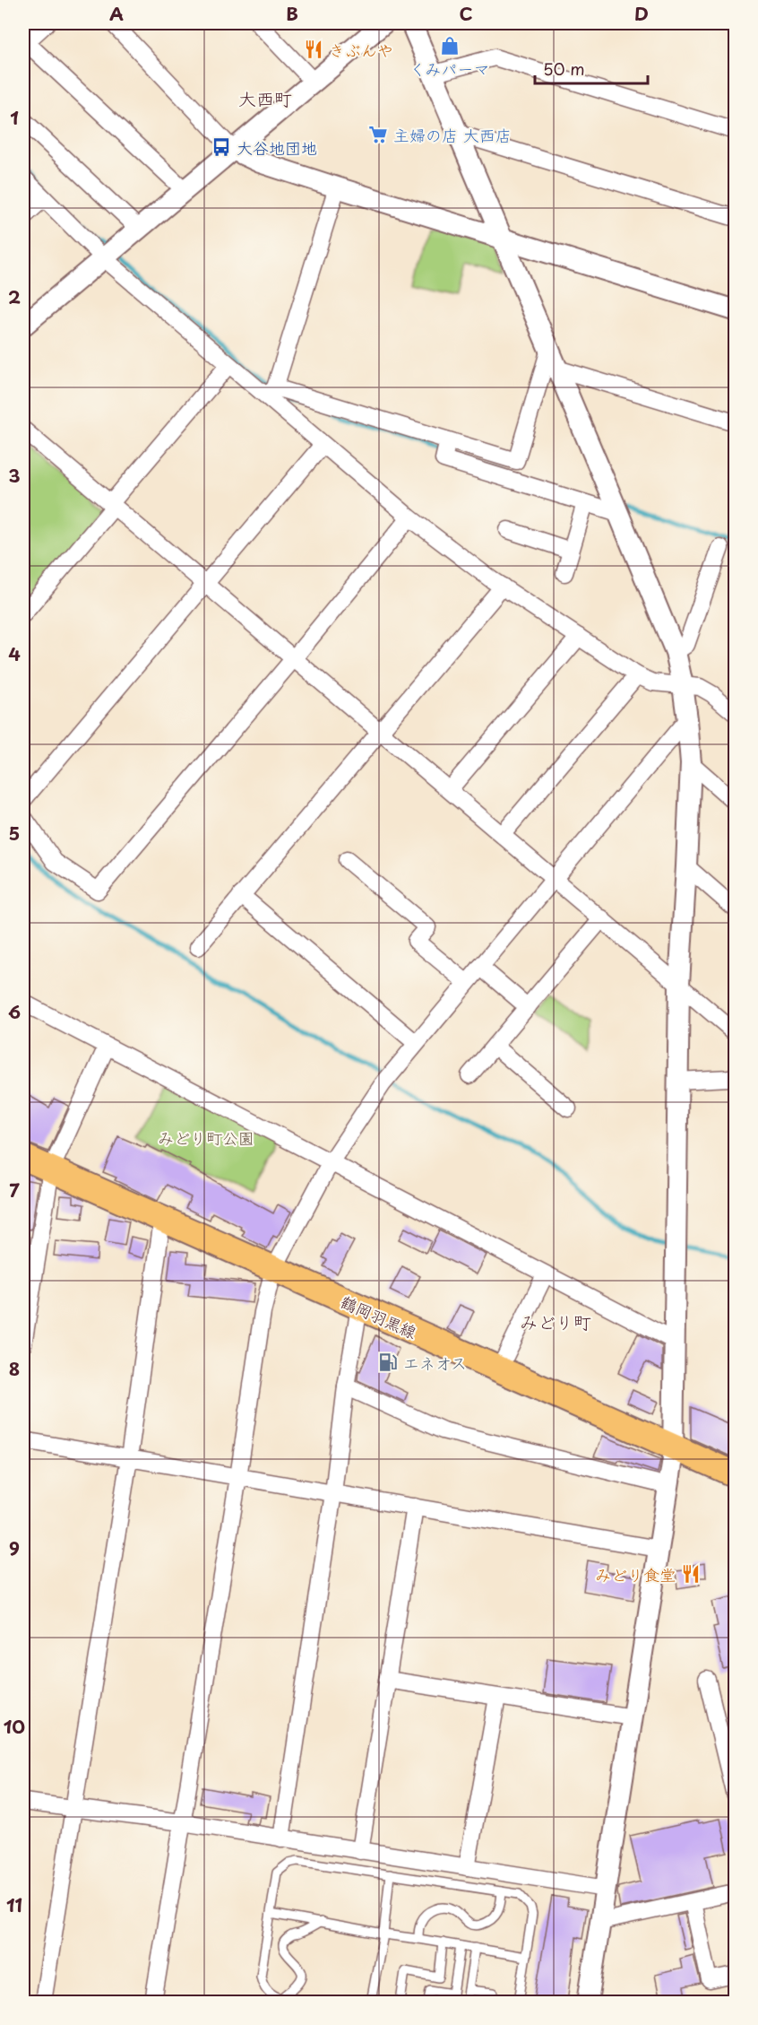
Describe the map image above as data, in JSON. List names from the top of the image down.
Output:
{
  "streets": {
    "main road": ["鶴岡羽黒線"]
  },
  "districts": ["大西町", "みどり町"],
  "parks": ["みどり町公園"],
  "places": {
    "shop": ["くみパーマ"],
    "restaurant": ["きぶんや", "みどり食堂"],
    "supermarket": ["主婦の店 大西店"],
    "bus stop": ["大谷地団地"],
    "fuel station": ["エネオス"]
  },
  "scale_bar": "50 m",
  "grid": {
    "columns": [
      "A",
      "B",
      "C",
      "D"
    ],
    "rows": [
      "1",
      "2",
      "3",
      "4",
      "5",
      "6",
      "7",
      "8",
      "9",
      "10",
      "11"
    ]
  }
}
